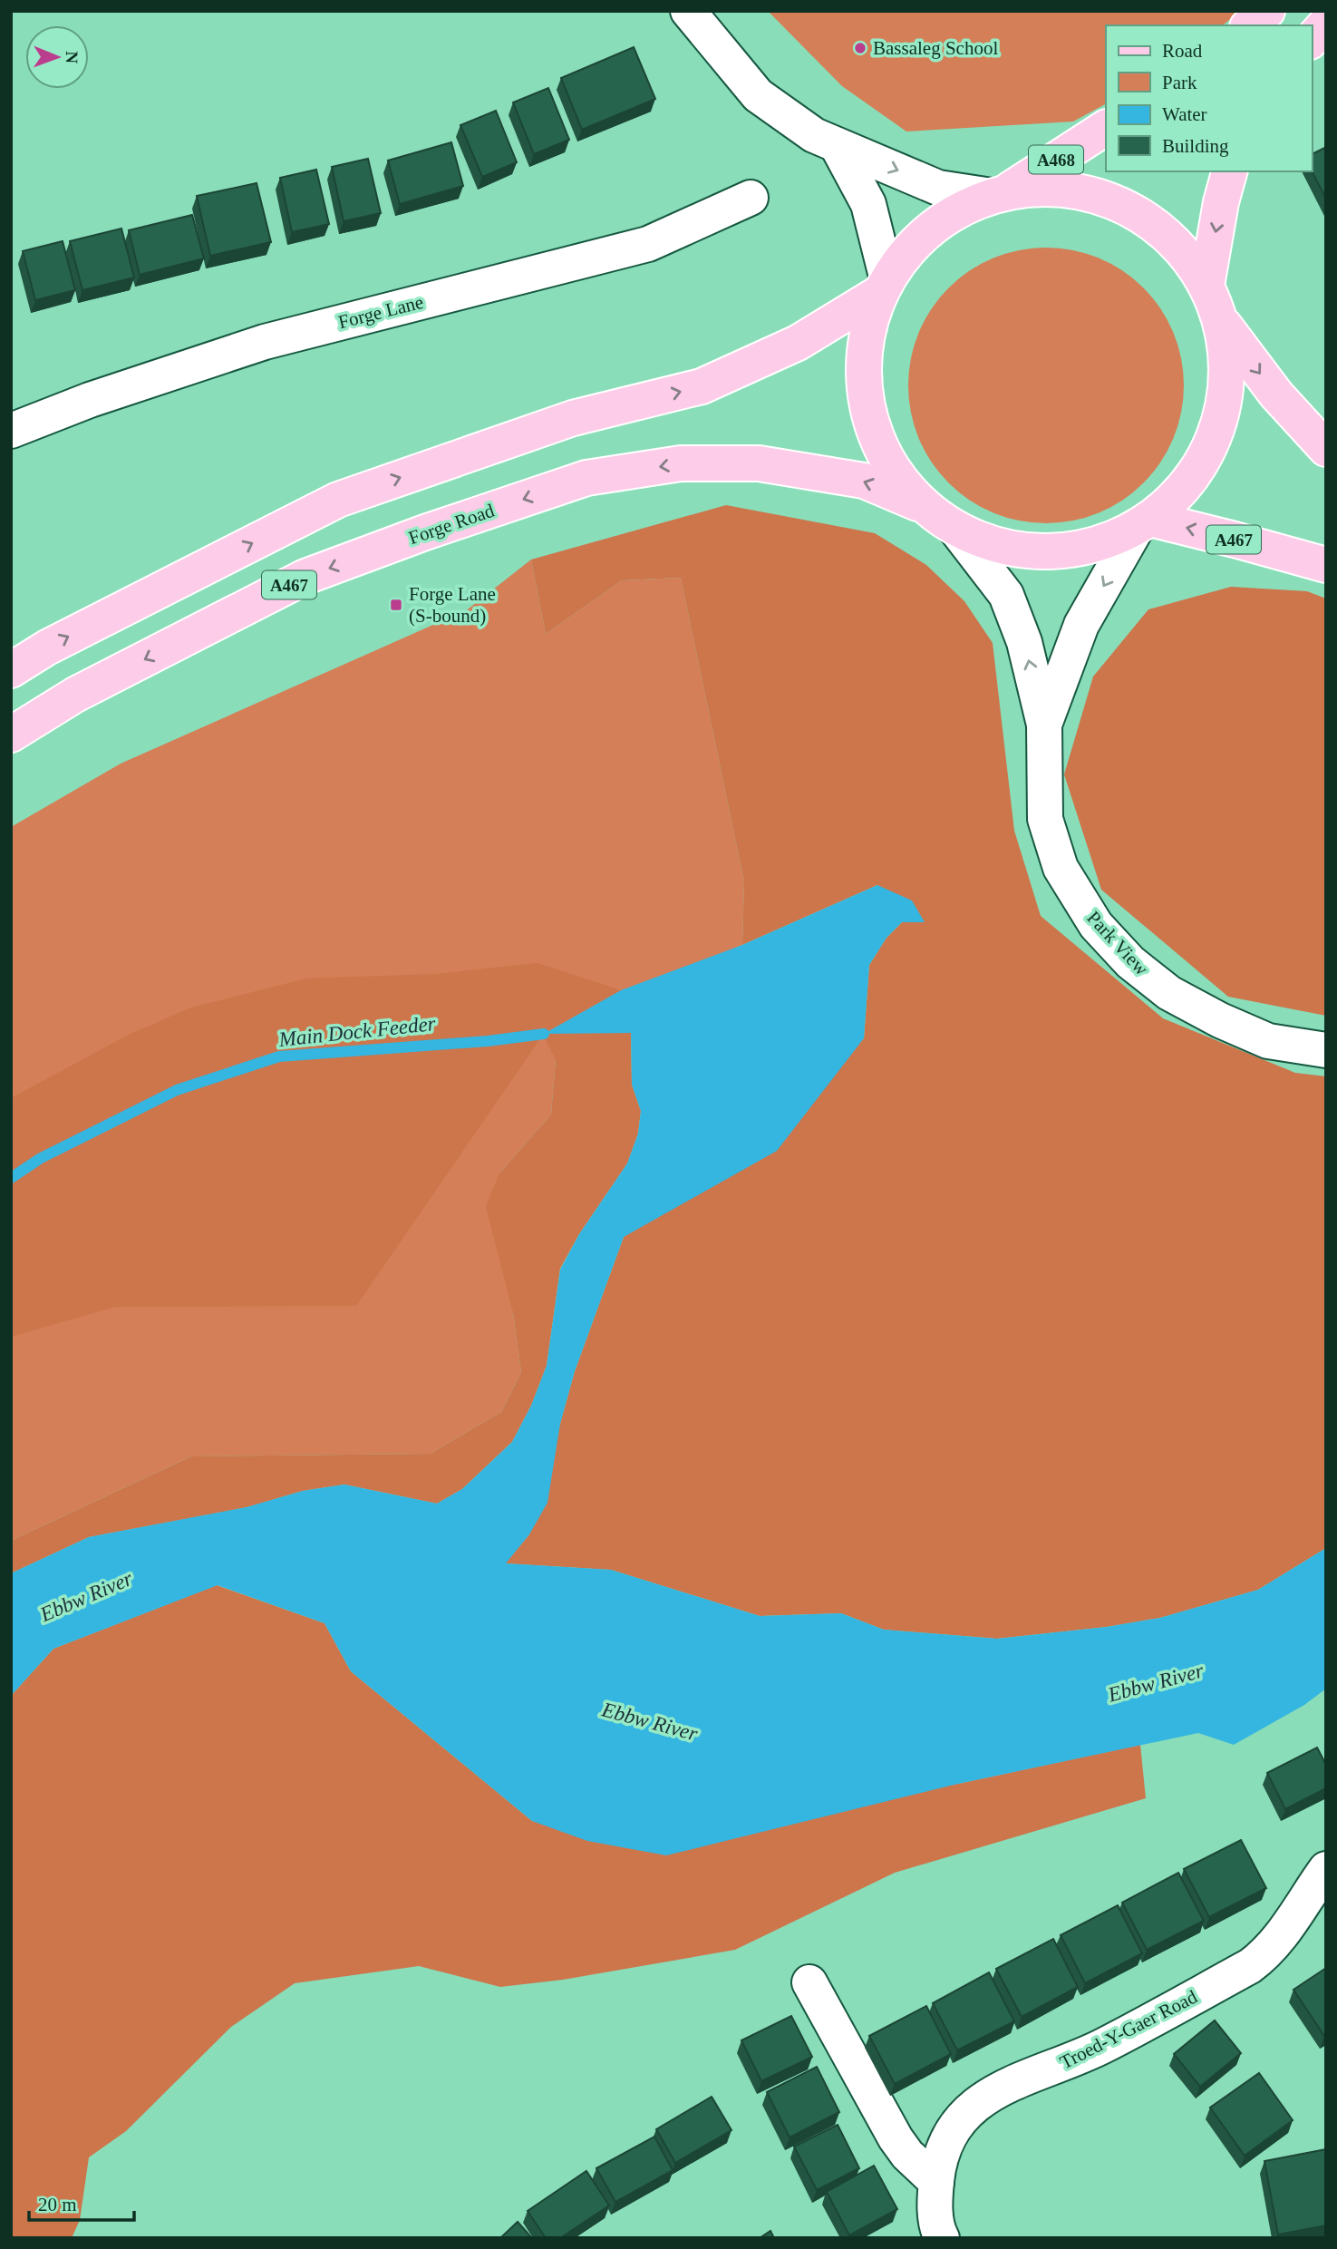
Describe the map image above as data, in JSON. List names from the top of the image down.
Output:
{
  "streets": {
    "main road": ["A468", "Forge Road", "A467"],
    "street": ["Forge Lane", "Park View", "Troed-Y-Gaer Road"]
  },
  "crossings": [
    ["A467", "Park View"]
  ],
  "water": ["Main Dock Feeder", "Ebbw River"],
  "places": {
    "other": ["Bassaleg School"],
    "transit": ["Forge Lane (S-bound)"]
  },
  "legend": [
    "Road",
    "Park",
    "Water",
    "Building"
  ],
  "scale_bar": "20 m",
  "north": "right"
}
